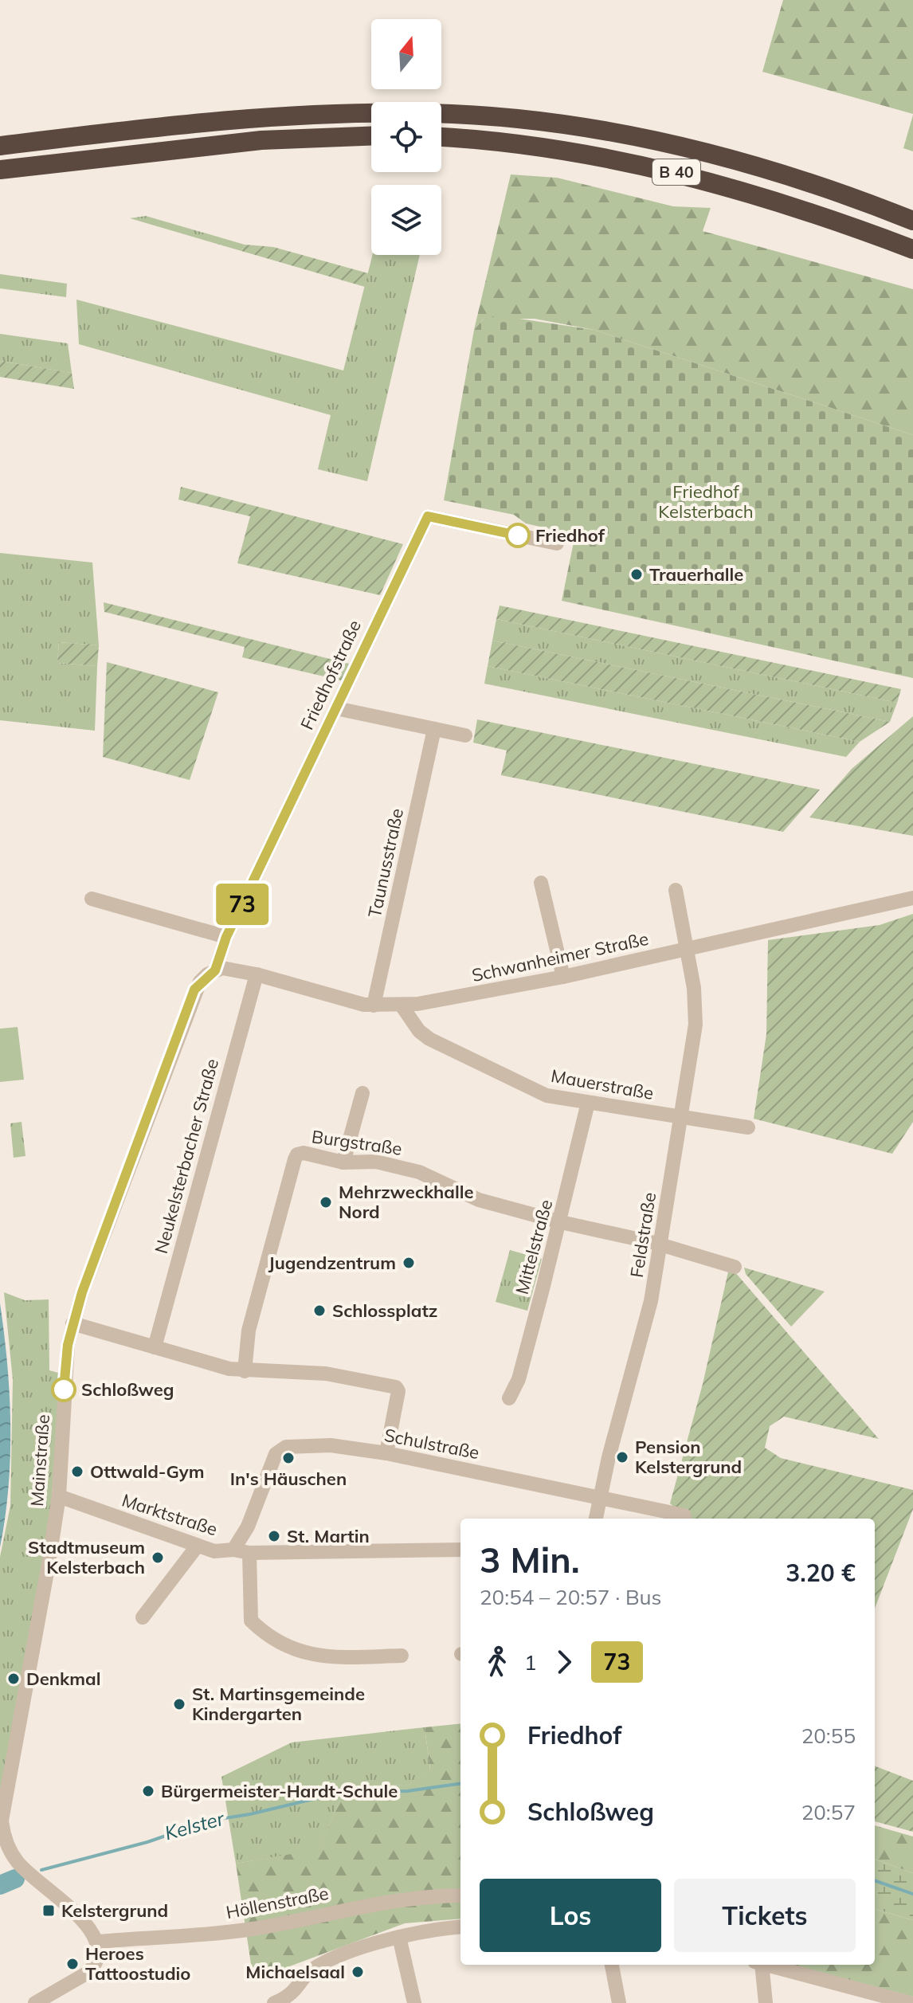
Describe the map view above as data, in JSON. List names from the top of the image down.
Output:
{
  "streets": {
    "highway": ["B 40"],
    "street": [
      "Friedhofstraße",
      "Taunusstraße",
      "Schwanheimer Straße",
      "Mauerstraße",
      "Burgstraße",
      "Neukelsterbacher Straße",
      "Feldstraße",
      "Mittelstraße",
      "Schulstraße",
      "Mainstraße",
      "Marktstraße",
      "Höllenstraße"
    ]
  },
  "crossings": [
    ["Friedhofstraße", "Schwanheimer Straße"],
    ["Friedhofstraße", "Mainstraße"],
    ["Taunusstraße", "Schwanheimer Straße"],
    ["Schwanheimer Straße", "Mauerstraße"],
    ["Schwanheimer Straße", "Neukelsterbacher Straße"],
    ["Schwanheimer Straße", "Feldstraße"],
    ["Schwanheimer Straße", "Mainstraße"],
    ["Mauerstraße", "Feldstraße"],
    ["Mauerstraße", "Mittelstraße"],
    ["Burgstraße", "Feldstraße"],
    ["Burgstraße", "Mittelstraße"],
    ["Feldstraße", "Schulstraße"],
    ["Schulstraße", "Marktstraße"],
    ["Mainstraße", "Marktstraße"],
    ["Mainstraße", "Höllenstraße"]
  ],
  "water": ["Kelster"],
  "parks": ["Friedhof Kelsterbach"],
  "places": {
    "other": [
      "Friedhof",
      "Trauerhalle",
      "Mehrzweckhalle Nord",
      "Jugendzentrum",
      "Schlossplatz",
      "Schloßweg",
      "Pension Kelstergrund",
      "In's Häuschen",
      "Ottwald-Gym",
      "St. Martin",
      "Stadtmuseum Kelsterbach",
      "Denkmal",
      "St. Martinsgemeinde Kindergarten",
      "Bürgermeister-Hardt-Schule",
      "Heroes Tattoostudio",
      "Michaelsaal"
    ],
    "transit": ["Kelstergrund"]
  },
  "lines": ["bus line 73"],
  "north": "top",
  "page": {
    "on_map": "73",
    "heading": ["3 Min.", "20:54 – 20:57 · Bus", "3.20 €"],
    "legs": ["1", "73"],
    "list": [
      {
        "name": "Friedhof",
        "value": "20:55"
      },
      {
        "name": "Schloßweg",
        "value": "20:57"
      }
    ],
    "buttons": ["Los", "Tickets"]
  }
}
